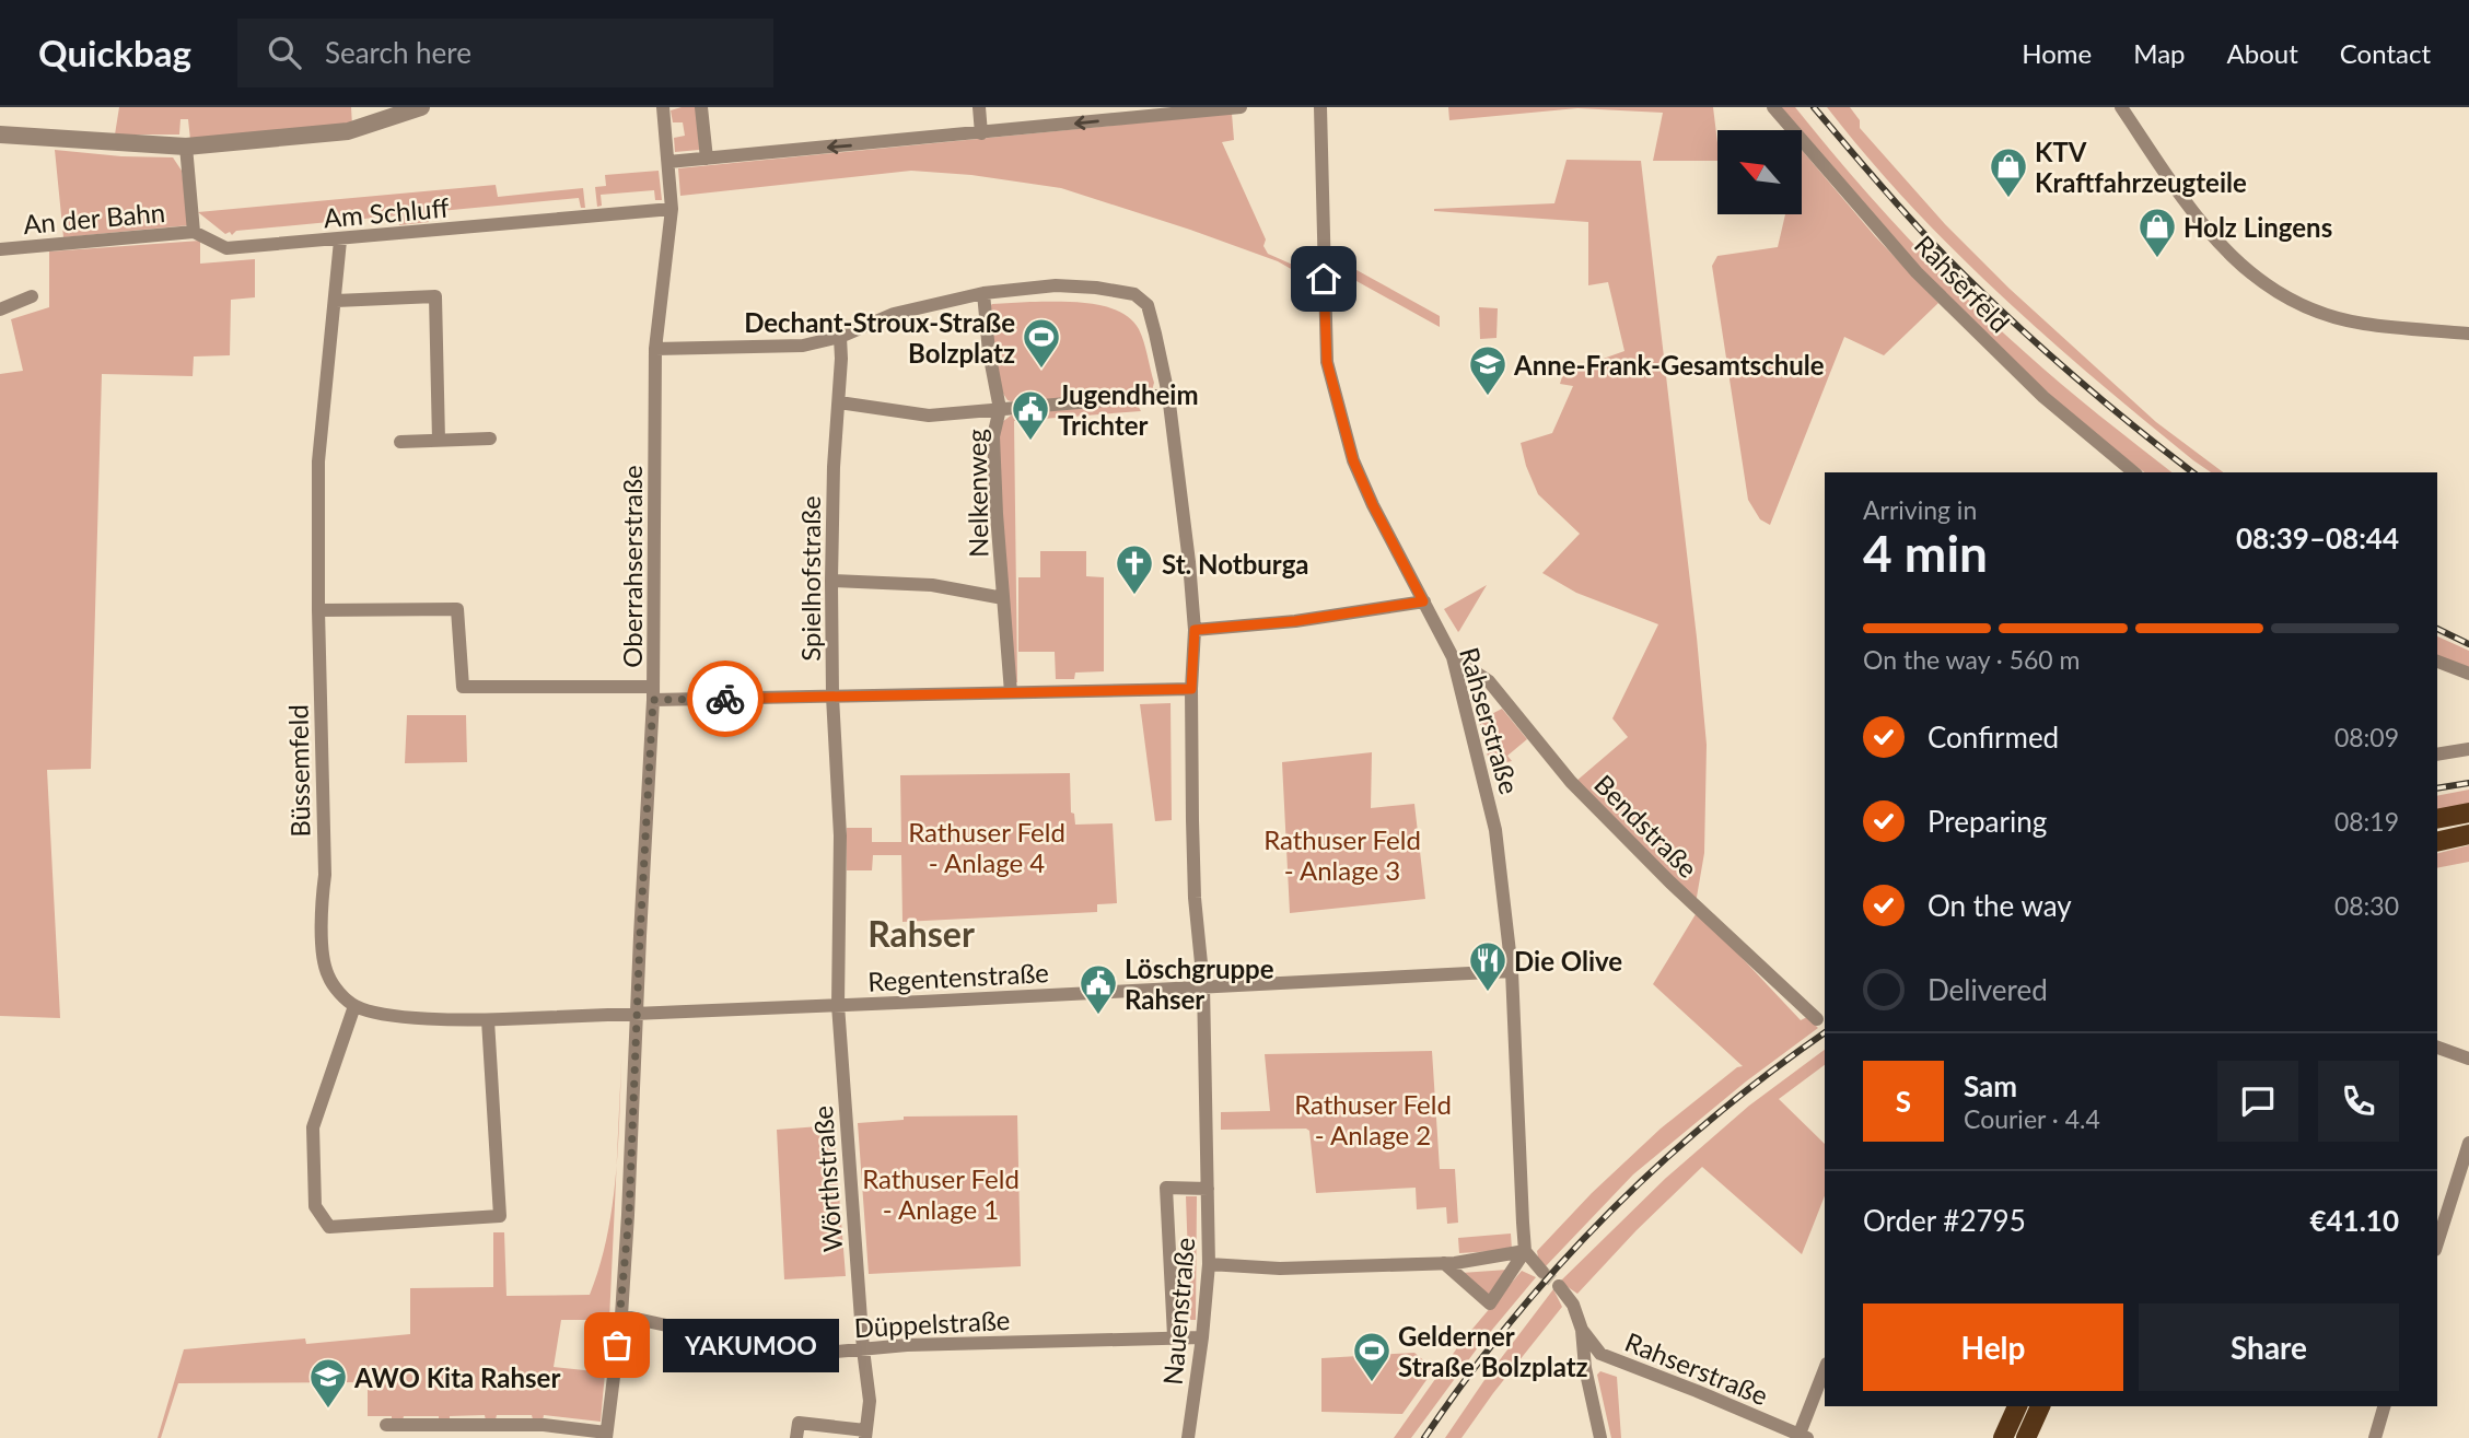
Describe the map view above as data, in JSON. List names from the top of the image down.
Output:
{
  "streets": {
    "street": [
      "Am Schluff",
      "An der Bahn",
      "Rahserfeld",
      "Nelkenweg",
      "Oberrahserstraße",
      "Spielhofstraße",
      "Rahserstraße",
      "Büssemfeld",
      "Bendstraße",
      "Regentenstraße",
      "Wörthstraße",
      "Nauenstraße",
      "Düppelstraße"
    ]
  },
  "crossings": [
    ["Am Schluff", "An der Bahn"],
    ["Am Schluff", "Oberrahserstraße"],
    ["Am Schluff", "Büssemfeld"],
    ["Nelkenweg", "Nauenstraße"],
    ["Oberrahserstraße", "Regentenstraße"],
    ["Oberrahserstraße", "Nauenstraße"],
    ["Oberrahserstraße", "Düppelstraße"],
    ["Spielhofstraße", "Regentenstraße"],
    ["Spielhofstraße", "Wörthstraße"],
    ["Spielhofstraße", "Nauenstraße"],
    ["Rahserstraße", "Bendstraße"],
    ["Rahserstraße", "Regentenstraße"],
    ["Regentenstraße", "Wörthstraße"],
    ["Regentenstraße", "Nauenstraße"],
    ["Wörthstraße", "Düppelstraße"],
    ["Nauenstraße", "Düppelstraße"]
  ],
  "districts": ["Rahser"],
  "parks": [
    "Rathuser Feld - Anlage 4",
    "Rathuser Feld - Anlage 3",
    "Rathuser Feld - Anlage 2",
    "Rathuser Feld - Anlage 1"
  ],
  "places": {
    "shop": ["KTV Kraftfahrzeugteile", "Holz Lingens"],
    "sports": ["Dechant-Stroux-Straße Bolzplatz", "Gelderner Straße Bolzplatz"],
    "school or university": ["Anne-Frank-Gesamtschule", "AWO Kita Rahser"],
    "public building": ["Jugendheim Trichter", "Löschgruppe Rahser"],
    "church": ["St. Notburga"],
    "restaurant": ["Die Olive"],
    "other": ["YAKUMOO"]
  },
  "north": "top left",
  "page": {
    "header": "Quickbag",
    "search": "Search here",
    "nav": [
      "Home",
      "Map",
      "About",
      "Contact"
    ],
    "heading": ["4 min", "Arriving in", "08:39–08:44"],
    "panel": [
      "Sam",
      "Courier · 4.4",
      "Order #2795",
      "€41.10"
    ],
    "bar": "On the way · 560 m",
    "list": [
      ["Confirmed", "08:09"],
      ["Preparing", "08:19"],
      ["On the way", "08:30"],
      "Delivered"
    ],
    "round": "S",
    "buttons": ["Help", "Share"],
    "bubble": "YAKUMOO"
  }
}
